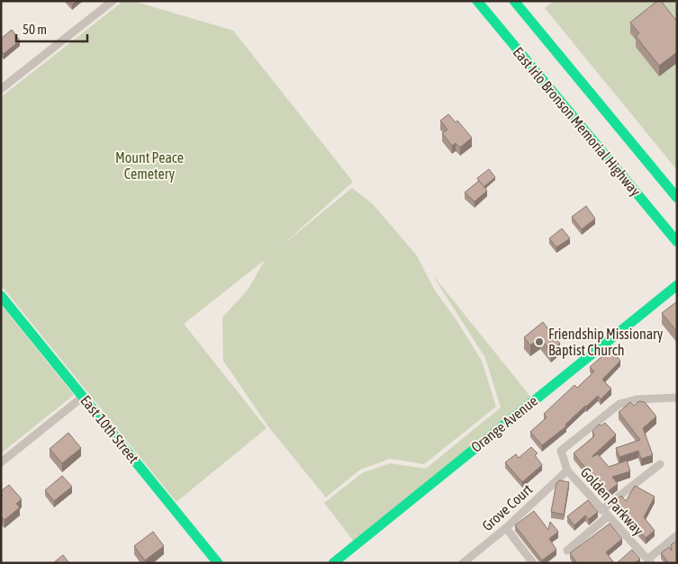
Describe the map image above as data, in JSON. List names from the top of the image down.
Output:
{
  "streets": {
    "main road": ["East Irlo Bronson Memorial Highway", "Orange Avenue", "East 10th Street"],
    "street": ["Golden Parkway", "Grove Court"]
  },
  "crossings": [
    ["Golden Parkway", "Grove Court"]
  ],
  "parks": ["Mount Peace Cemetery"],
  "places": ["Friendship Missionary Baptist Church"],
  "scale_bar": "50 m"
}
